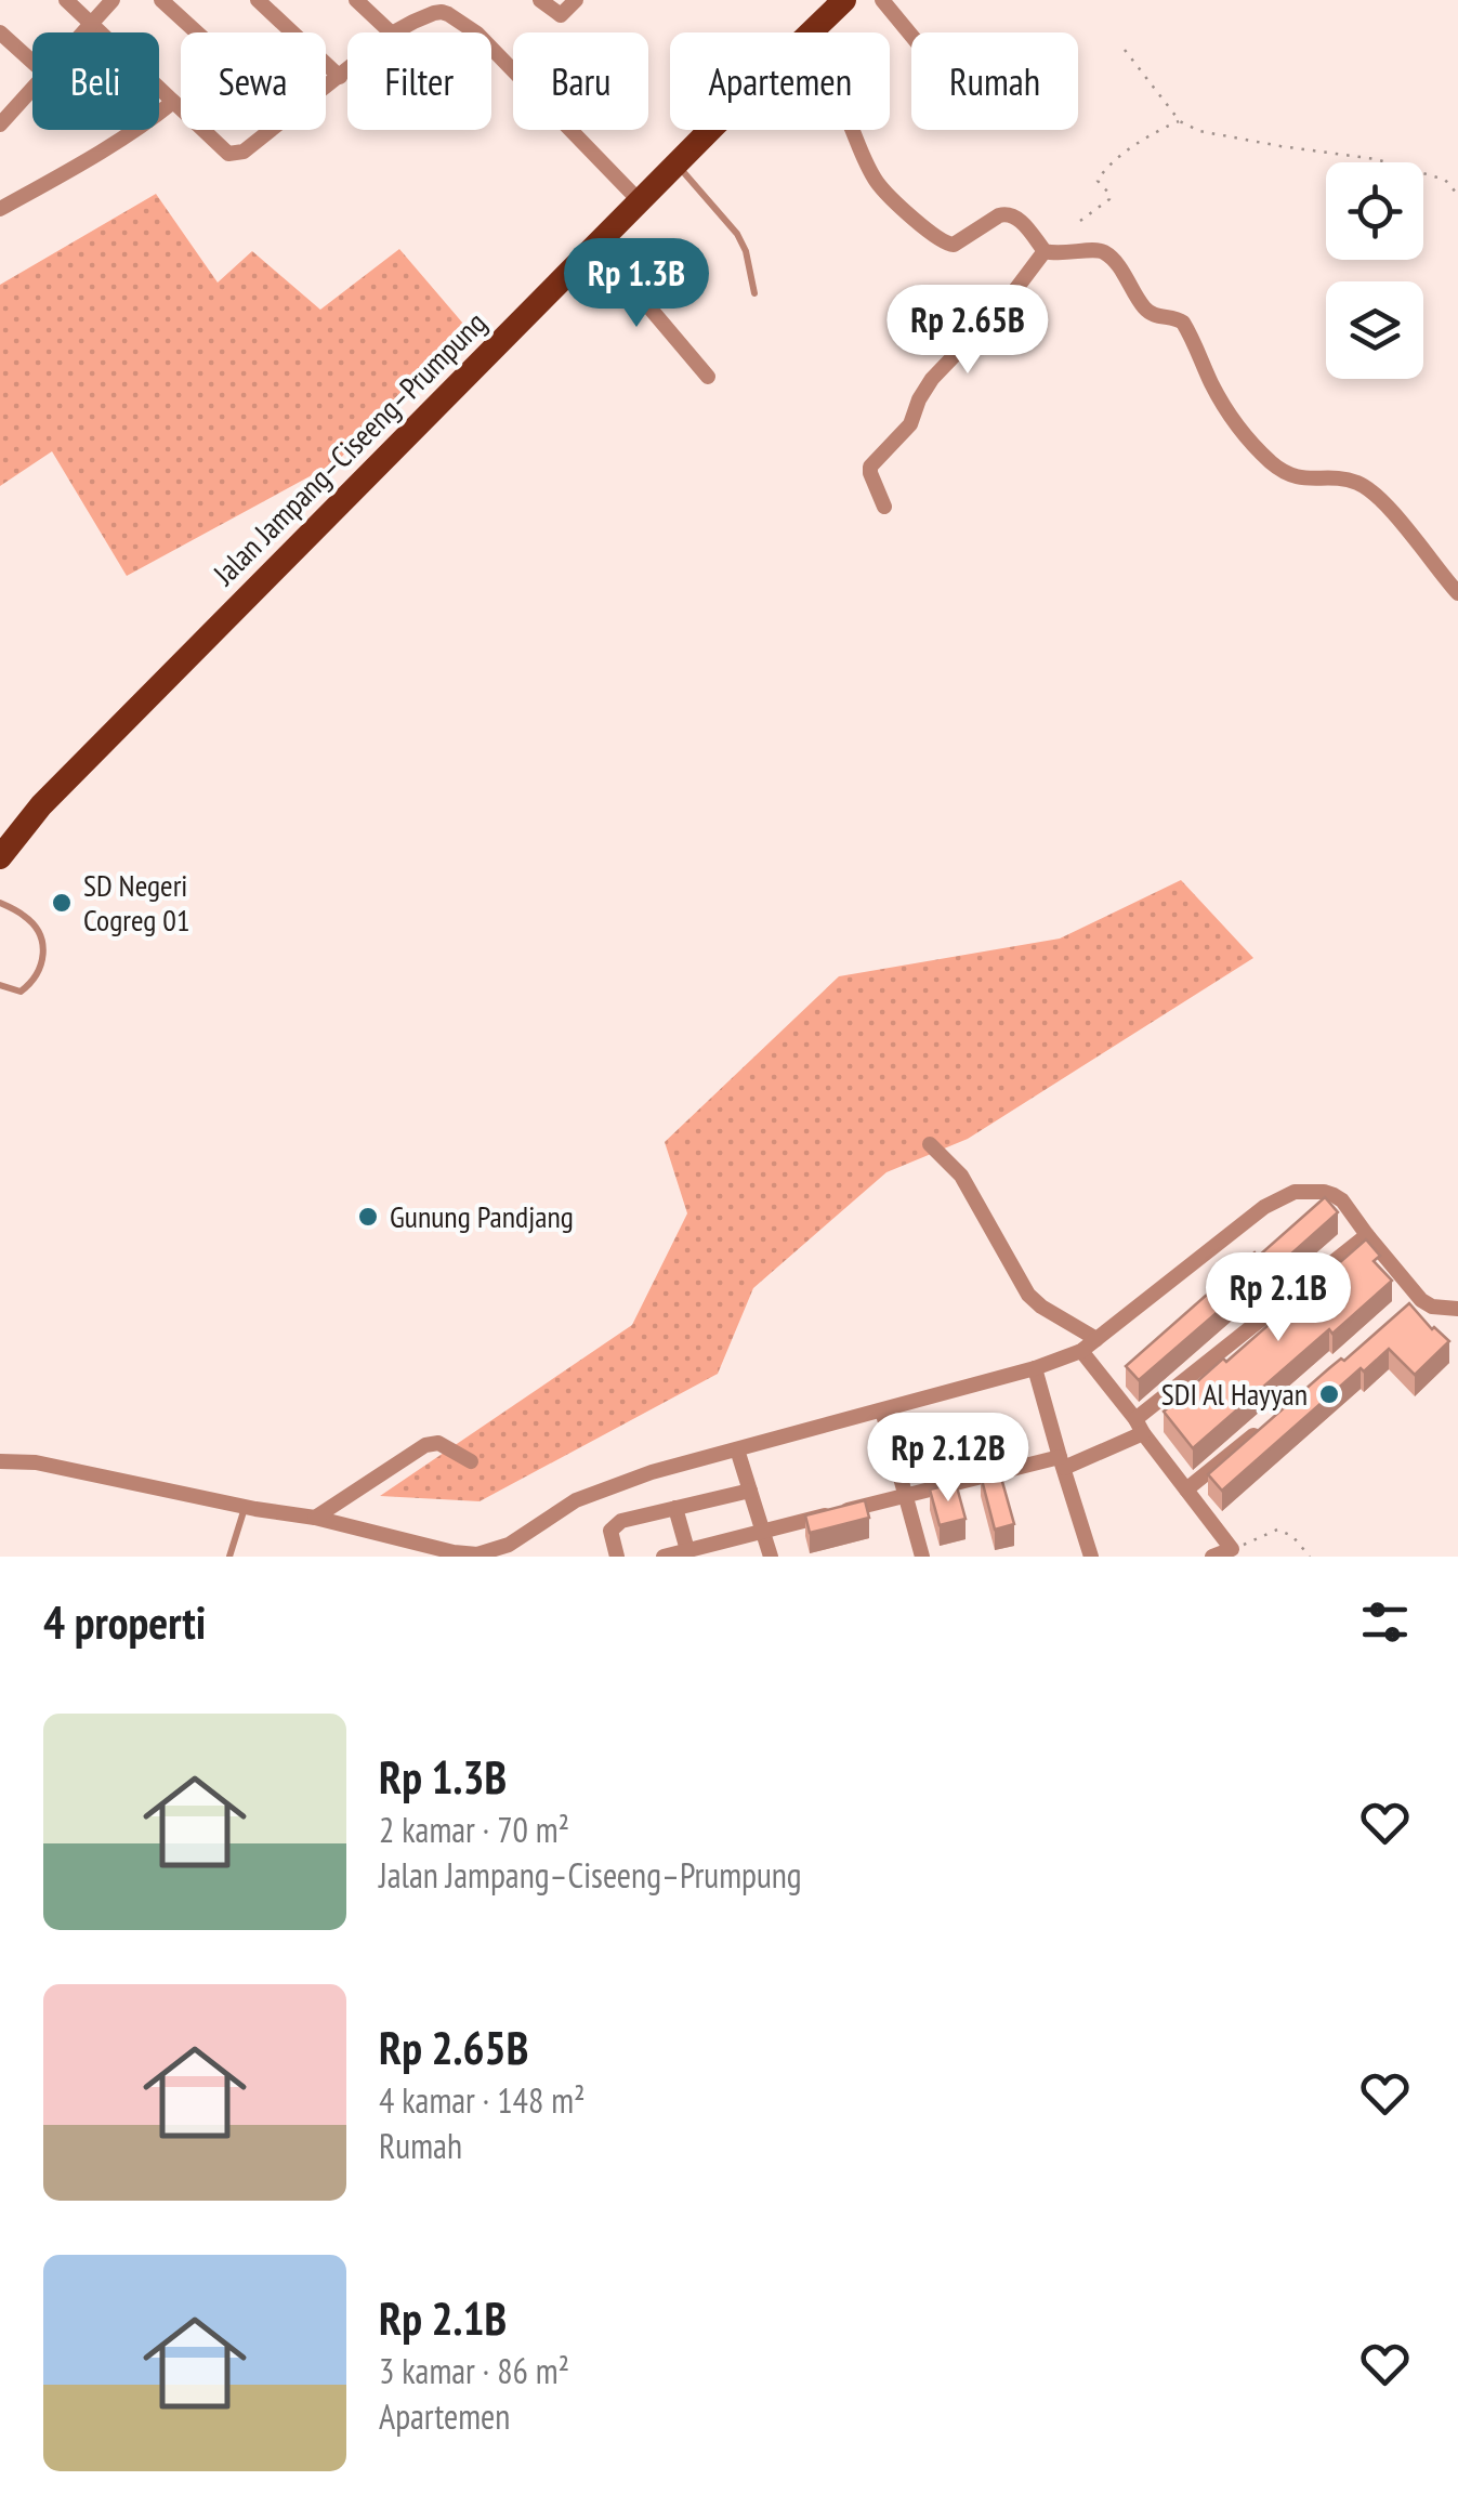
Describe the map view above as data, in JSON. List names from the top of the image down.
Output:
{
  "streets": {
    "main road": ["Jalan Jampang–Ciseeng–Prumpung"]
  },
  "places": ["SD Negeri Cogreg 01", "Gunung Pandjang", "SDI Al Hayyan"],
  "page": {
    "chip": [
      "Beli",
      "Sewa",
      "Filter",
      "Baru",
      "Apartemen",
      "Rumah"
    ],
    "price": [
      "Rp 1.3B",
      "Rp 2.65B",
      "Rp 2.1B",
      "Rp 2.12B"
    ],
    "heading": "4 properti",
    "list": [
      {
        "name": "Rp 1.3B",
        "note": "2 kamar · 70 m² · Jalan Jampang–Ciseeng–Prumpung"
      },
      {
        "name": "Rp 2.65B",
        "note": "4 kamar · 148 m² · Rumah"
      },
      {
        "name": "Rp 2.1B",
        "note": "3 kamar · 86 m² · Apartemen"
      }
    ]
  }
}
